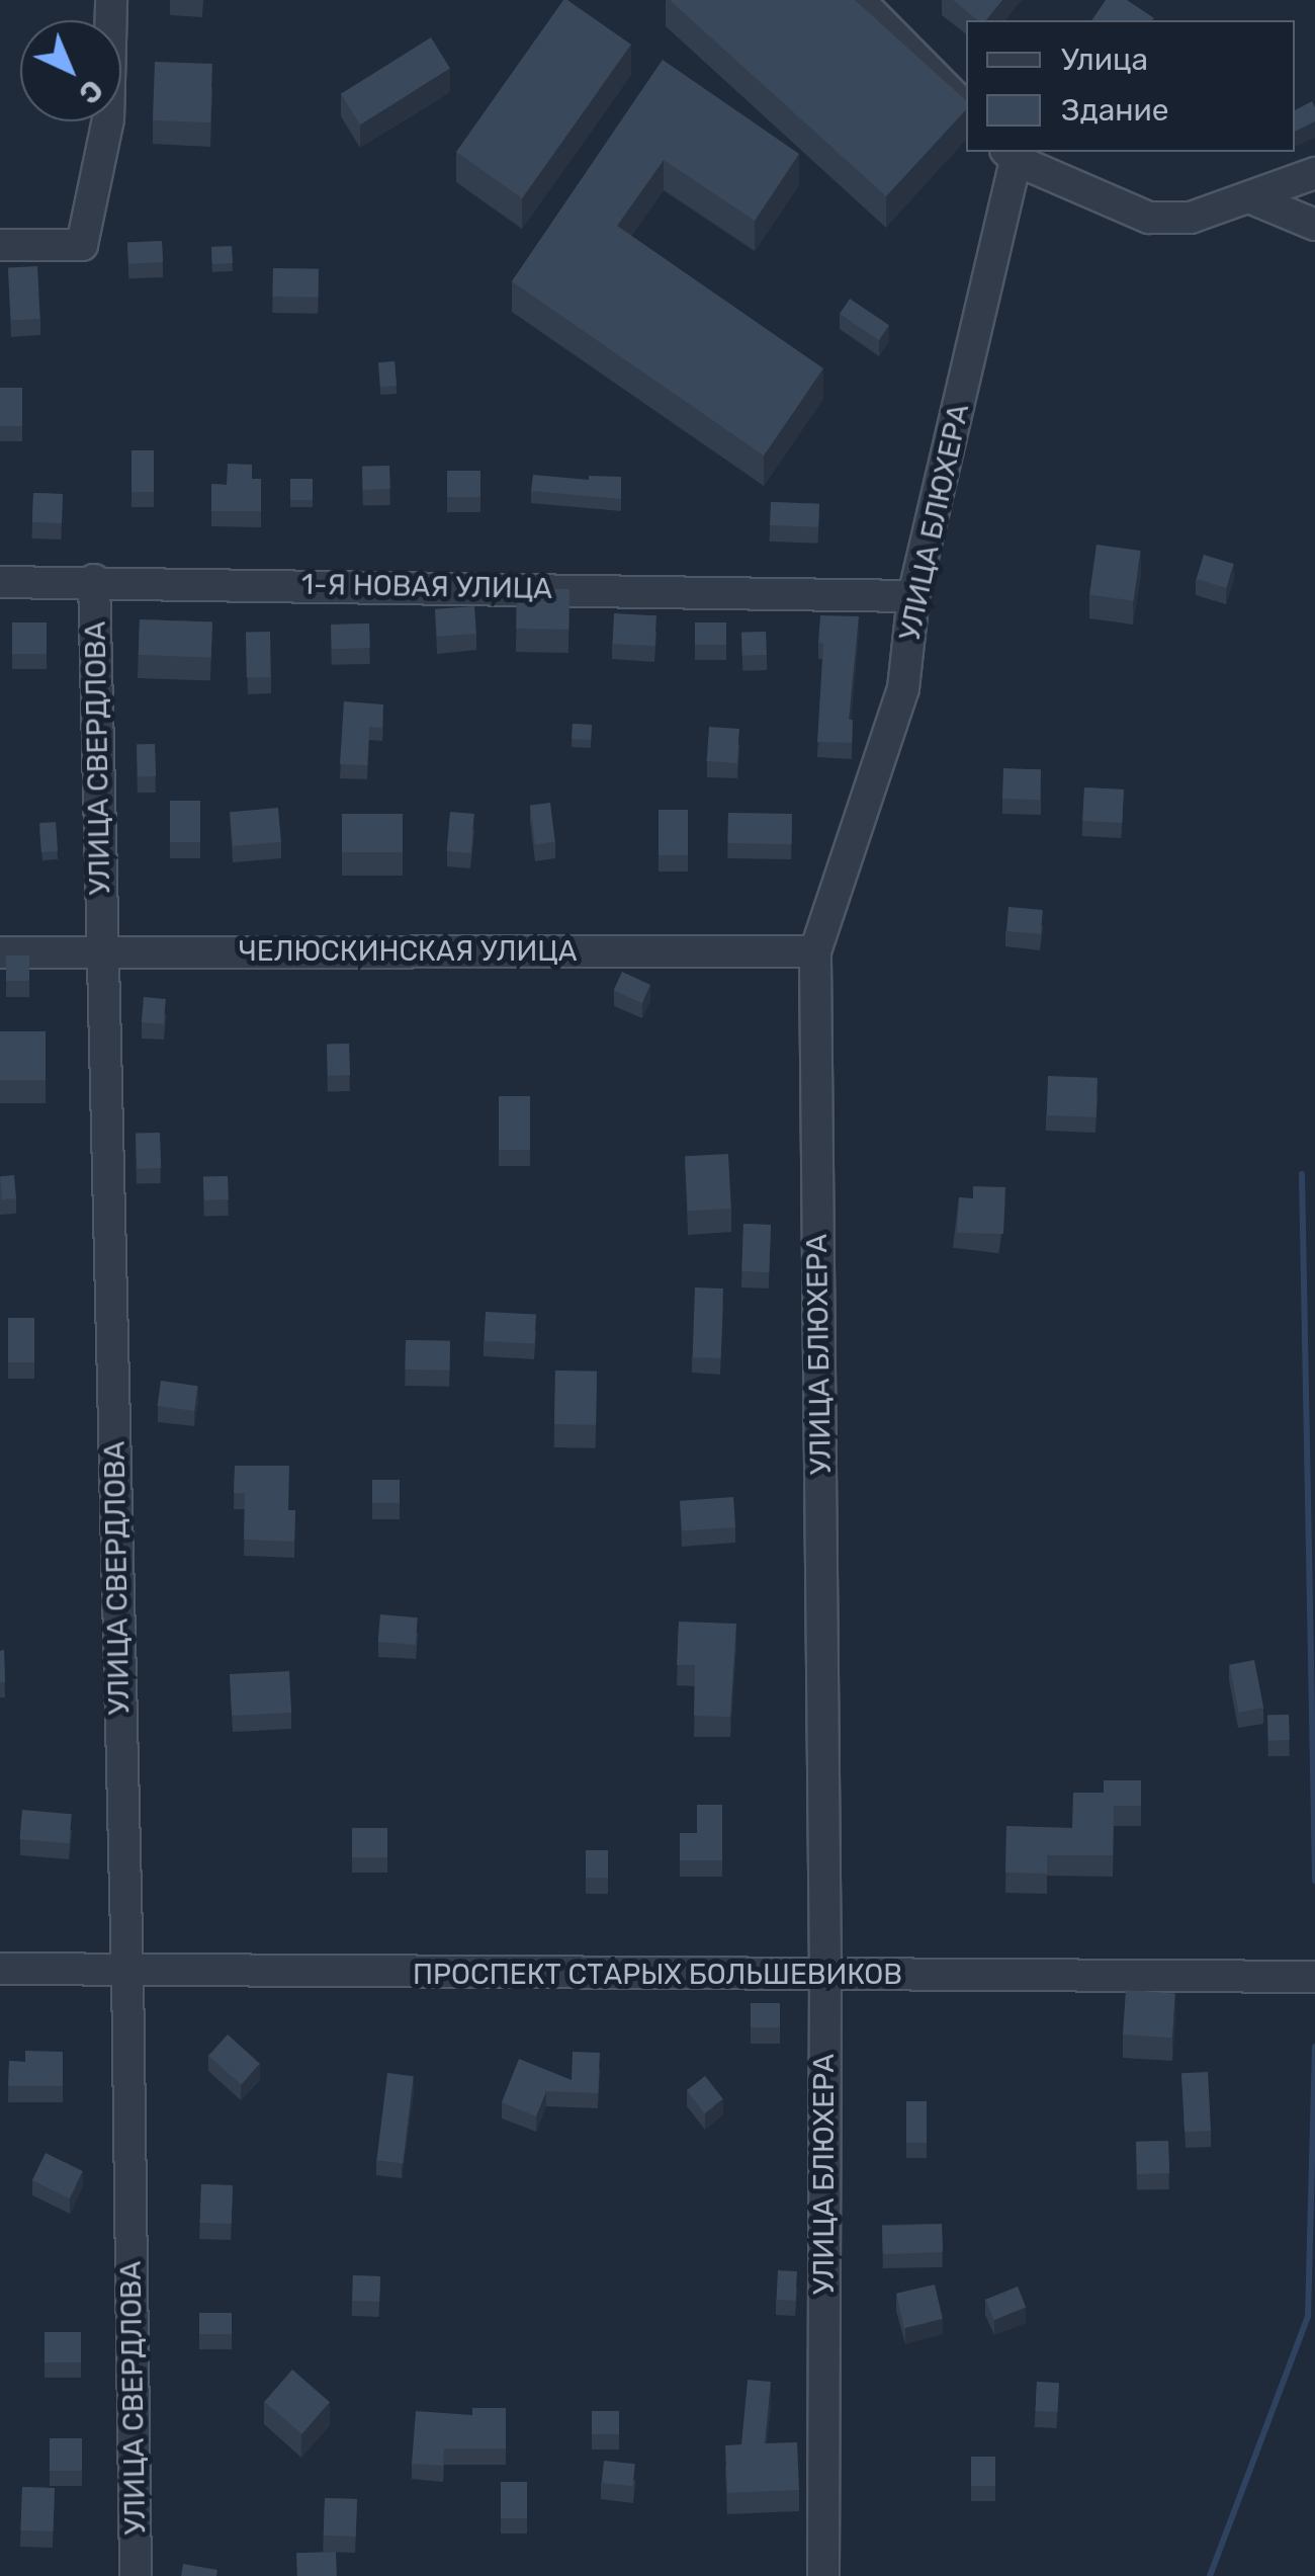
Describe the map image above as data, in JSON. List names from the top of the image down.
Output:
{
  "streets": {
    "street": [
      "УЛИЦА БЛЮХЕРА",
      "1-Я НОВАЯ УЛИЦА",
      "УЛИЦА СВЕРДЛОВА",
      "ЧЕЛЮСКИНСКАЯ УЛИЦА",
      "ПРОСПЕКТ СТАРЫХ БОЛЬШЕВИКОВ"
    ]
  },
  "crossings": [
    ["УЛИЦА БЛЮХЕРА", "1-Я НОВАЯ УЛИЦА"],
    ["УЛИЦА БЛЮХЕРА", "ЧЕЛЮСКИНСКАЯ УЛИЦА"],
    ["УЛИЦА БЛЮХЕРА", "ПРОСПЕКТ СТАРЫХ БОЛЬШЕВИКОВ"],
    ["1-Я НОВАЯ УЛИЦА", "УЛИЦА СВЕРДЛОВА"],
    ["УЛИЦА СВЕРДЛОВА", "ЧЕЛЮСКИНСКАЯ УЛИЦА"],
    ["УЛИЦА СВЕРДЛОВА", "ПРОСПЕКТ СТАРЫХ БОЛЬШЕВИКОВ"]
  ],
  "legend": ["Улица", "Здание"],
  "north": "bottom right"
}
